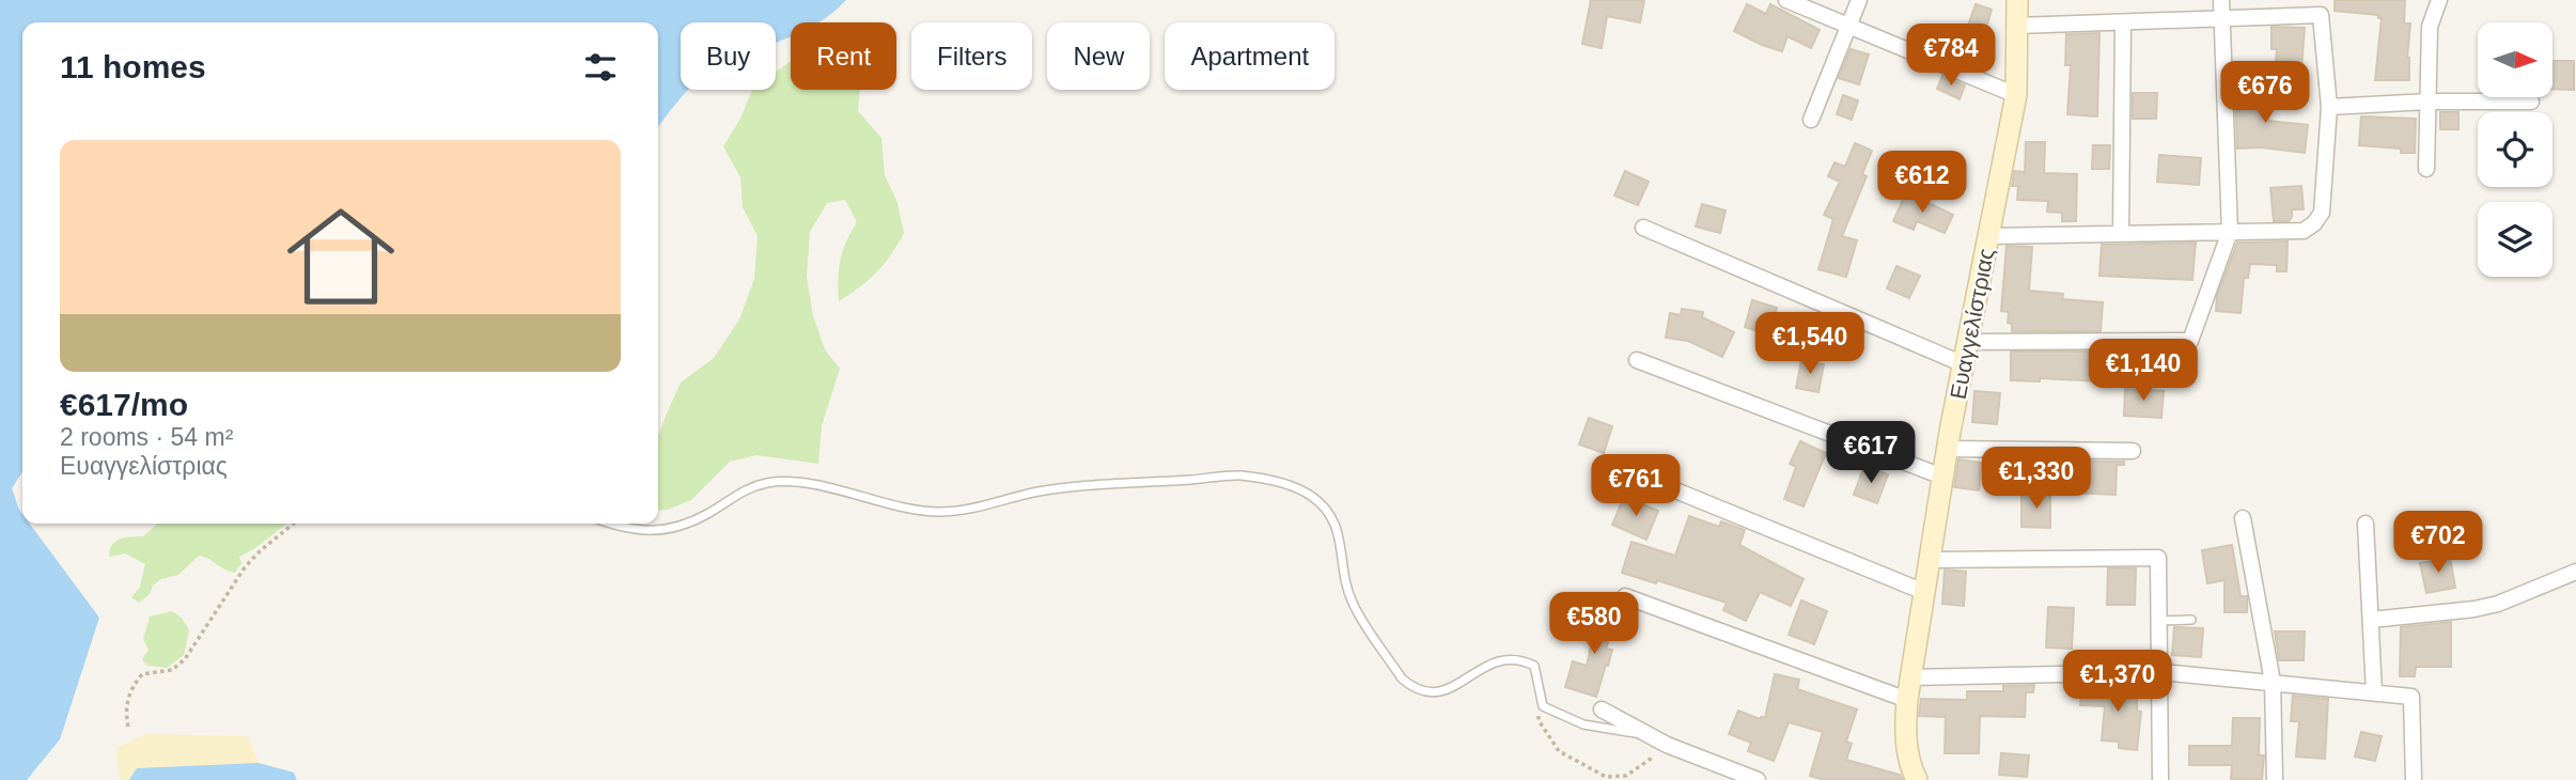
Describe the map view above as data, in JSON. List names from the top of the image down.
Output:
{
  "streets": {
    "street": ["Ευαγγελίστριας"]
  },
  "north": "right",
  "page": {
    "chip": [
      "Buy",
      "Rent",
      "Filters",
      "New",
      "Apartment"
    ],
    "heading": "11 homes",
    "price": [
      "€784",
      "€676",
      "€612",
      "€1,540",
      "€1,140",
      "€617",
      "€1,330",
      "€761",
      "€702",
      "€580",
      "€1,370"
    ],
    "list": [
      {
        "name": "€617/mo",
        "note": "2 rooms · 54 m² · Ευαγγελίστριας"
      }
    ]
  }
}
